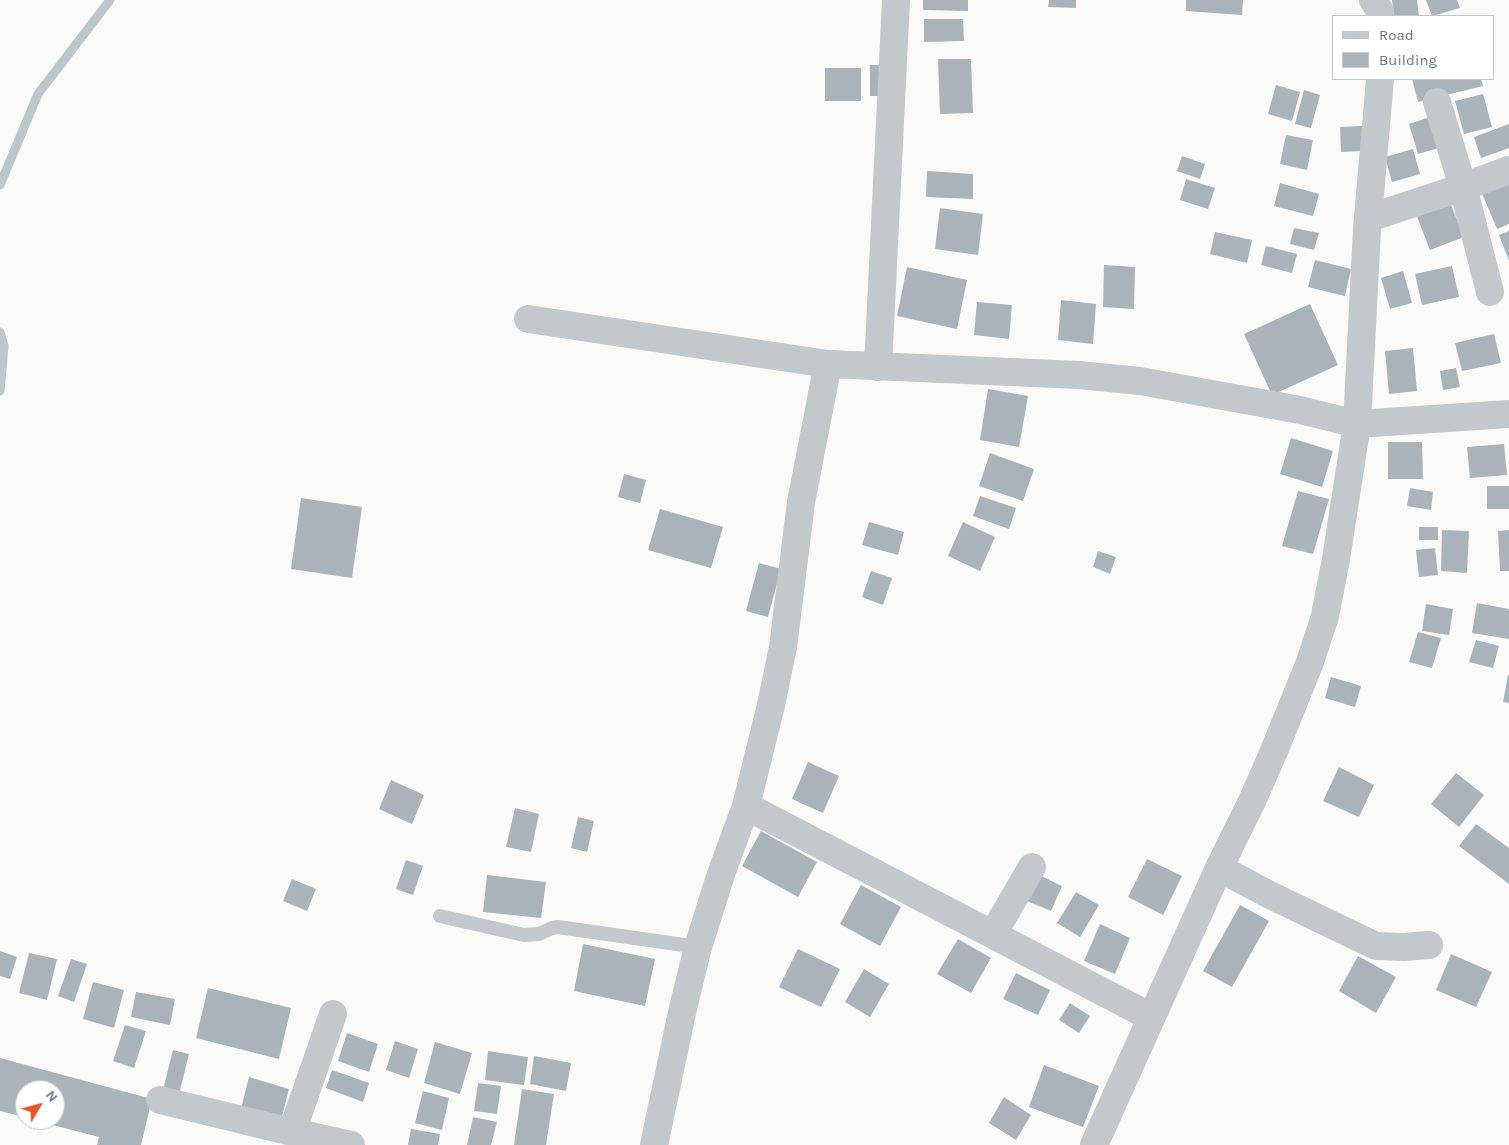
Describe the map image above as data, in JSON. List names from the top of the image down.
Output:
{
  "legend": ["Road", "Building"],
  "north": "top right"
}
